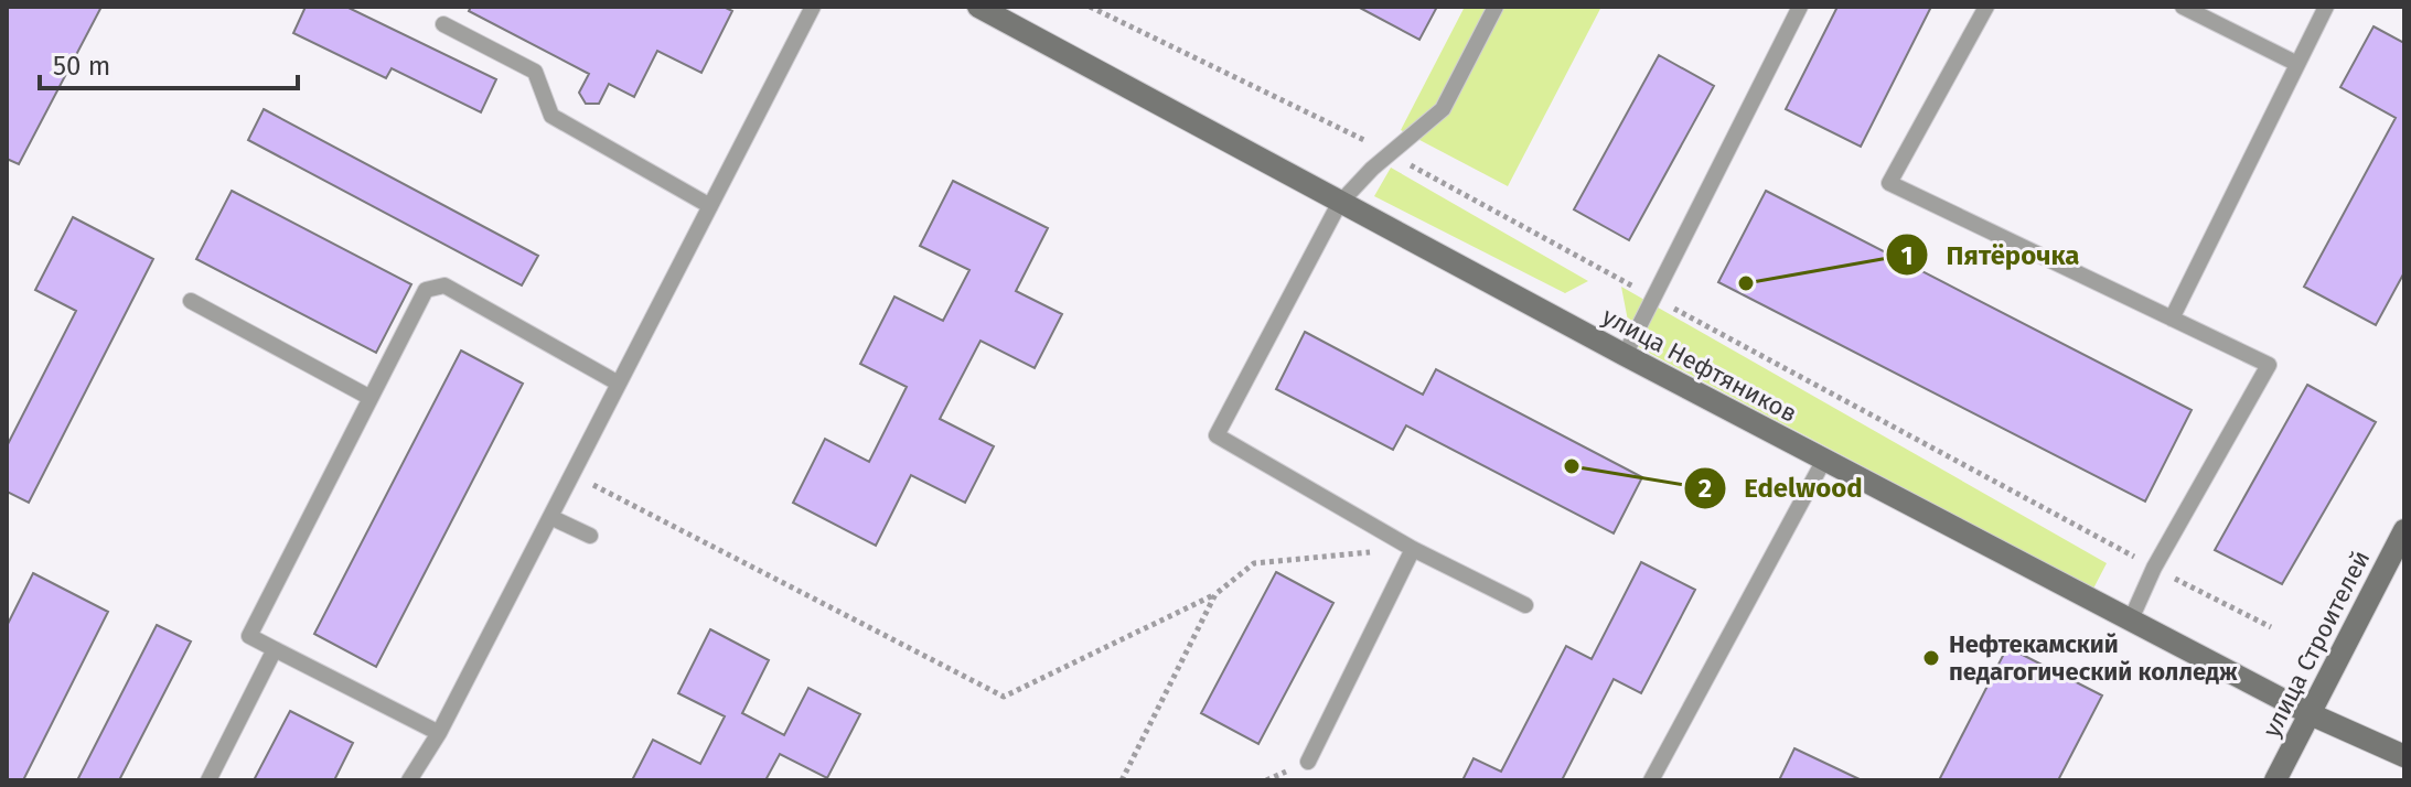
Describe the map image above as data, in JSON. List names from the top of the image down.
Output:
{
  "streets": {
    "main road": ["улица Нефтяников", "улица Строителей"]
  },
  "crossings": [
    ["улица Нефтяников", "улица Строителей"]
  ],
  "places": ["Пятёрочка", "Edelwood", "Нефтекамский педагогический колледж"],
  "scale_bar": "50 m"
}
